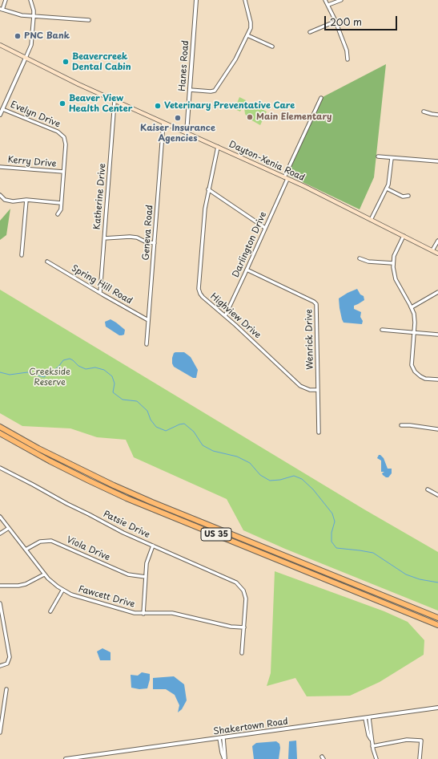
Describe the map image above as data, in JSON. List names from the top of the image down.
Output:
{
  "streets": {
    "highway": ["US 35"],
    "main road": ["Dayton-Xenia Road"],
    "street": [
      "Hanes Road",
      "Evelyn Drive",
      "Kerry Drive",
      "Katherine Drive",
      "Geneva Road",
      "Darlington Drive",
      "Spring Hill Road",
      "Highview Drive",
      "Wenrick Drive",
      "Patsie Drive",
      "Viola Drive",
      "Fawcett Drive",
      "Shakertown Road"
    ]
  },
  "crossings": [
    ["Hanes Road", "Dayton-Xenia Road"],
    ["Evelyn Drive", "Kerry Drive"],
    ["Dayton-Xenia Road", "Katherine Drive"],
    ["Dayton-Xenia Road", "Geneva Road"],
    ["Dayton-Xenia Road", "Darlington Drive"],
    ["Dayton-Xenia Road", "Highview Drive"],
    ["Katherine Drive", "Spring Hill Road"],
    ["Geneva Road", "Spring Hill Road"],
    ["Darlington Drive", "Highview Drive"],
    ["Darlington Drive", "Wenrick Drive"],
    ["Highview Drive", "Wenrick Drive"],
    ["Patsie Drive", "Fawcett Drive"],
    ["Viola Drive", "Fawcett Drive"]
  ],
  "parks": ["Creekside Reserve"],
  "places": [
    "PNC Bank",
    "Beavercreek Dental Cabin",
    "Beaver View Health Center",
    "Veterinary Preventative Care",
    "Main Elementary",
    "Kaiser Insurance Agencies"
  ],
  "scale_bar": "200 m"
}
